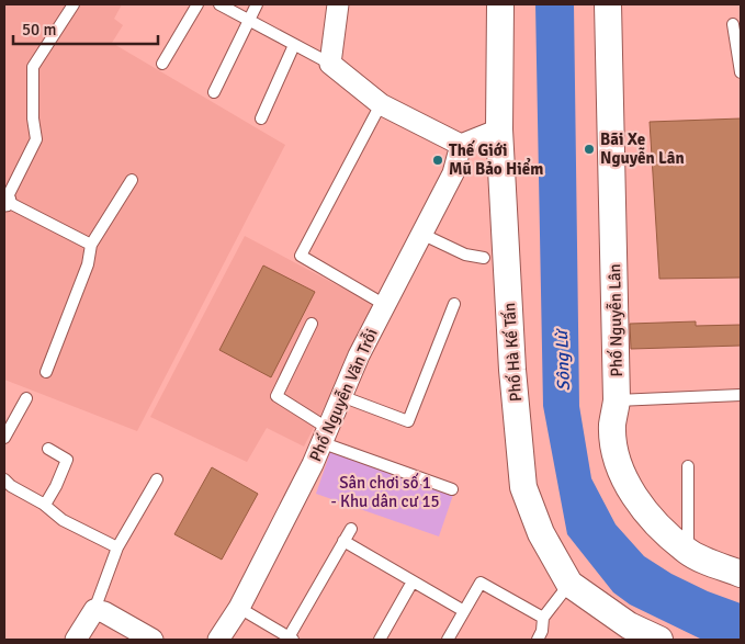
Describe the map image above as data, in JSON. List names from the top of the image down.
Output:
{
  "streets": {
    "street": ["Phố Nguyễn Lân", "Phố Hà Kế Tấn", "Phố Nguyễn Văn Trỗi"]
  },
  "water": ["Sông Lừ"],
  "parks": ["Sân chơi số 1 - Khu dân cư 15"],
  "places": ["Bãi Xe Nguyễn Lân", "Thế Giới Mũ Bảo Hiểm"],
  "scale_bar": "50 m"
}
